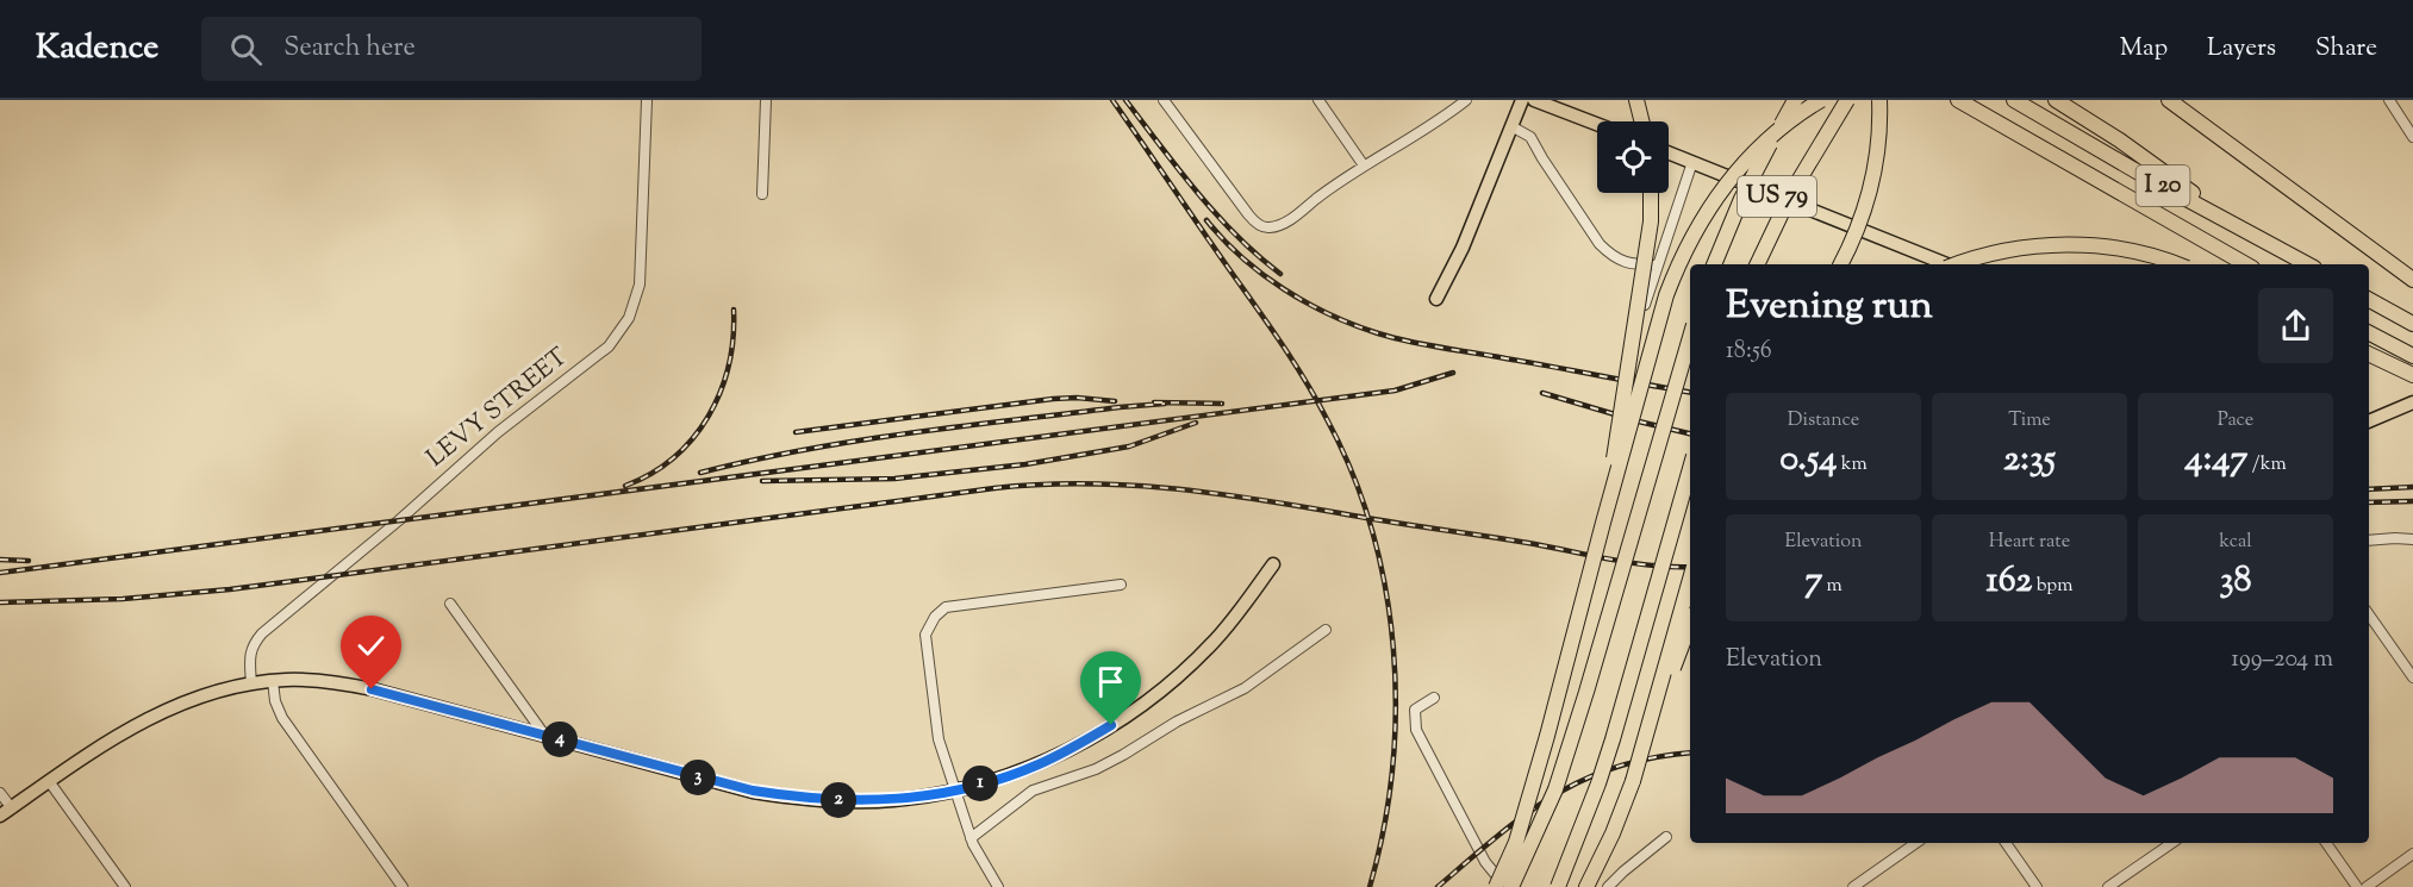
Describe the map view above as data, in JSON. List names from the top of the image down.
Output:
{
  "streets": {
    "highway": ["I 20"],
    "main road": ["US 79"],
    "street": ["LEVY STREET"]
  },
  "page": {
    "header": "Kadence",
    "search": "Search here",
    "nav": ["Map", "Layers", "Share"],
    "heading": ["Evening run", "18:56"],
    "stats": [
      ["Distance", "0.54 km"],
      ["Time", "2:35"],
      ["Pace", "4:47 /km"],
      ["Elevation", "7 m"],
      ["Heart rate", "162 bpm"],
      ["kcal", "38"]
    ],
    "chart": ["Elevation", "199–204 m"],
    "pins": [
      "4",
      "3",
      "1",
      "2"
    ]
  }
}
